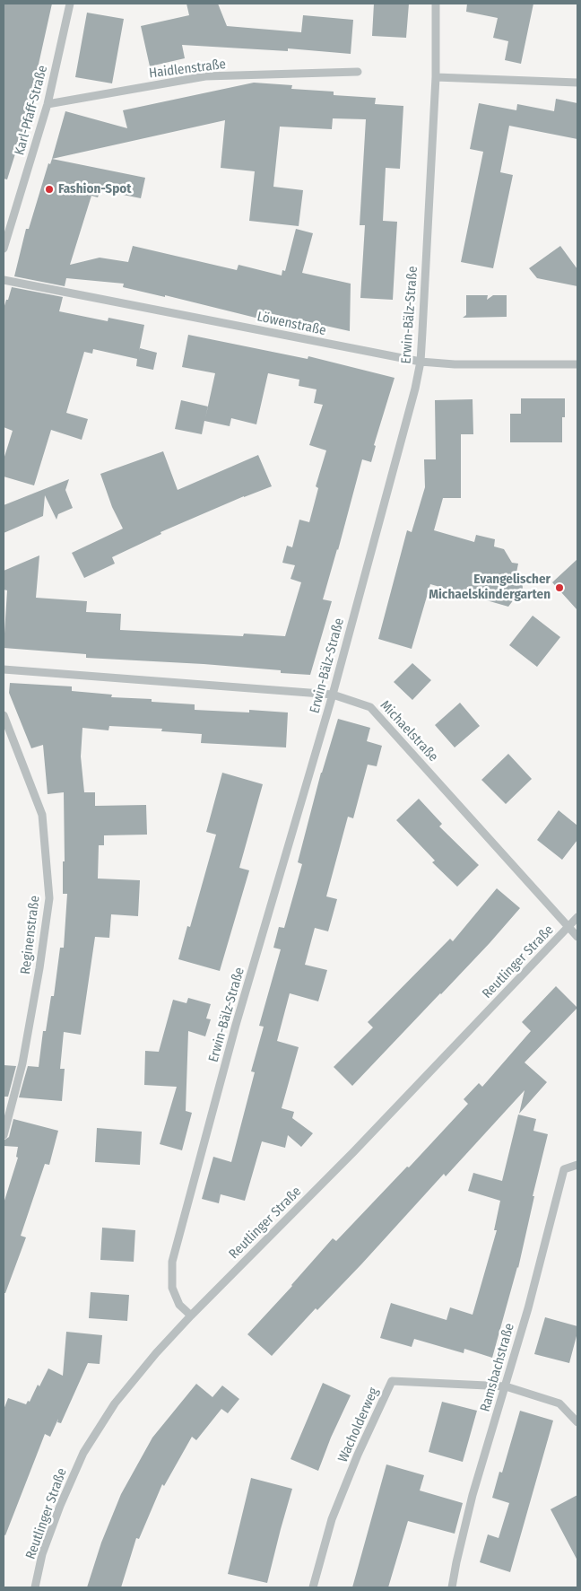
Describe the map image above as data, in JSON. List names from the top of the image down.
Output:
{
  "streets": {
    "street": [
      "Haidlenstraße",
      "Karl-Pfaff-Straße",
      "Erwin-Bälz-Straße",
      "Löwenstraße",
      "Michaelstraße",
      "Reginenstraße",
      "Reutlinger Straße",
      "Ramsbachstraße",
      "Wacholderweg"
    ]
  },
  "crossings": [
    ["Haidlenstraße", "Karl-Pfaff-Straße"],
    ["Erwin-Bälz-Straße", "Löwenstraße"],
    ["Erwin-Bälz-Straße", "Michaelstraße"],
    ["Erwin-Bälz-Straße", "Reutlinger Straße"],
    ["Michaelstraße", "Reutlinger Straße"],
    ["Ramsbachstraße", "Wacholderweg"]
  ],
  "places": ["Fashion-Spot", "Evangelischer Michaelskindergarten"]
}
